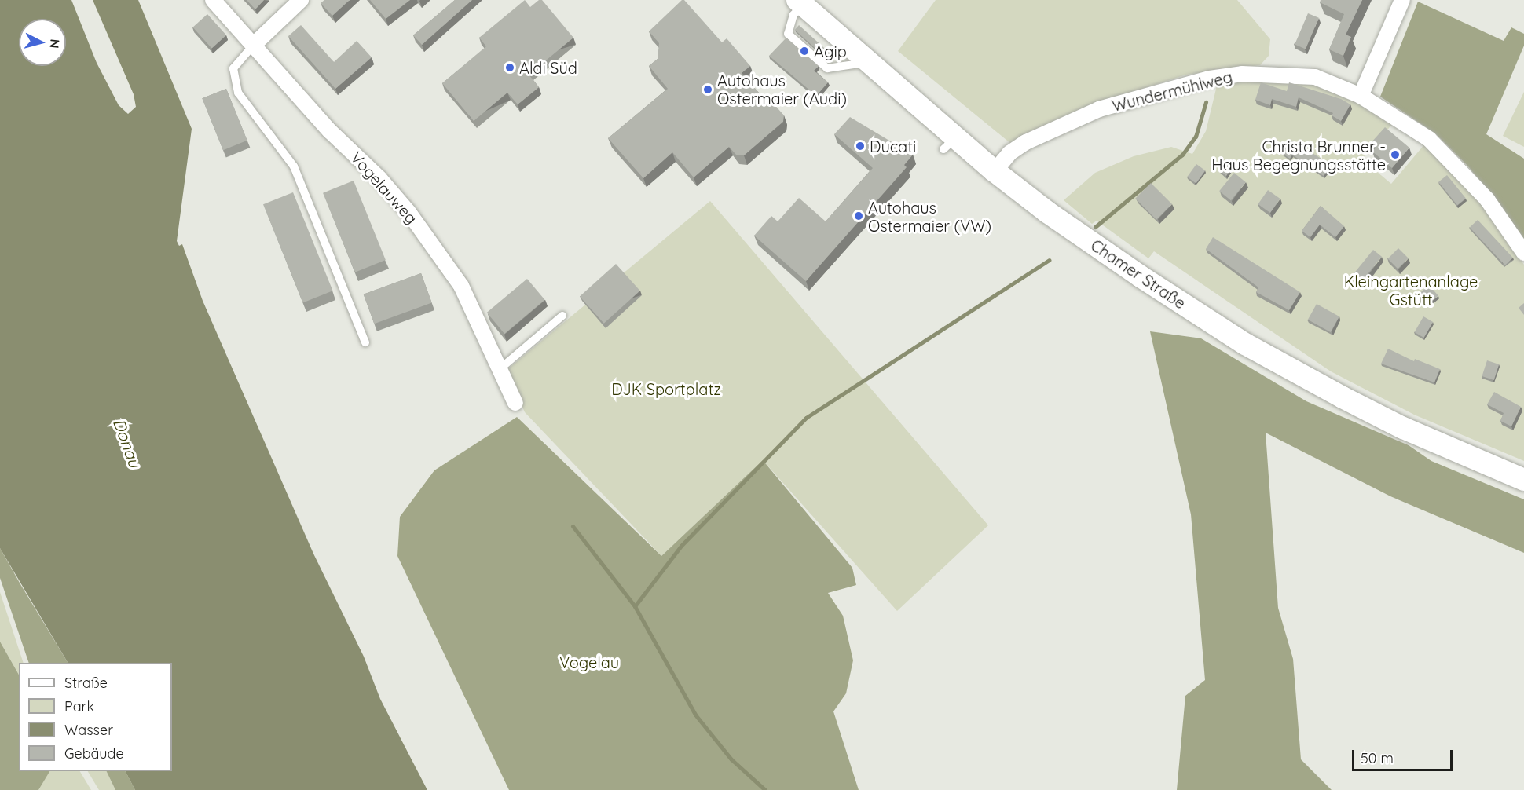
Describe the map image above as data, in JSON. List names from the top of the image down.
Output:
{
  "streets": {
    "main road": ["Chamer Straße"],
    "street": ["Wundermühlweg", "Vogelauweg"]
  },
  "crossings": [
    ["Wundermühlweg", "Chamer Straße"]
  ],
  "water": ["Donau"],
  "parks": ["Kleingartenanlage Gstütt", "DJK Sportplatz", "Vogelau"],
  "places": [
    "Agip",
    "Aldi Süd",
    "Autohaus Ostermaier (Audi)",
    "Ducati",
    "Christa Brunner - Haus Begegnungsstätte",
    "Autohaus Ostermaier (VW)"
  ],
  "legend": [
    "Straße",
    "Park",
    "Wasser",
    "Gebäude"
  ],
  "scale_bar": "50 m",
  "north": "right"
}
